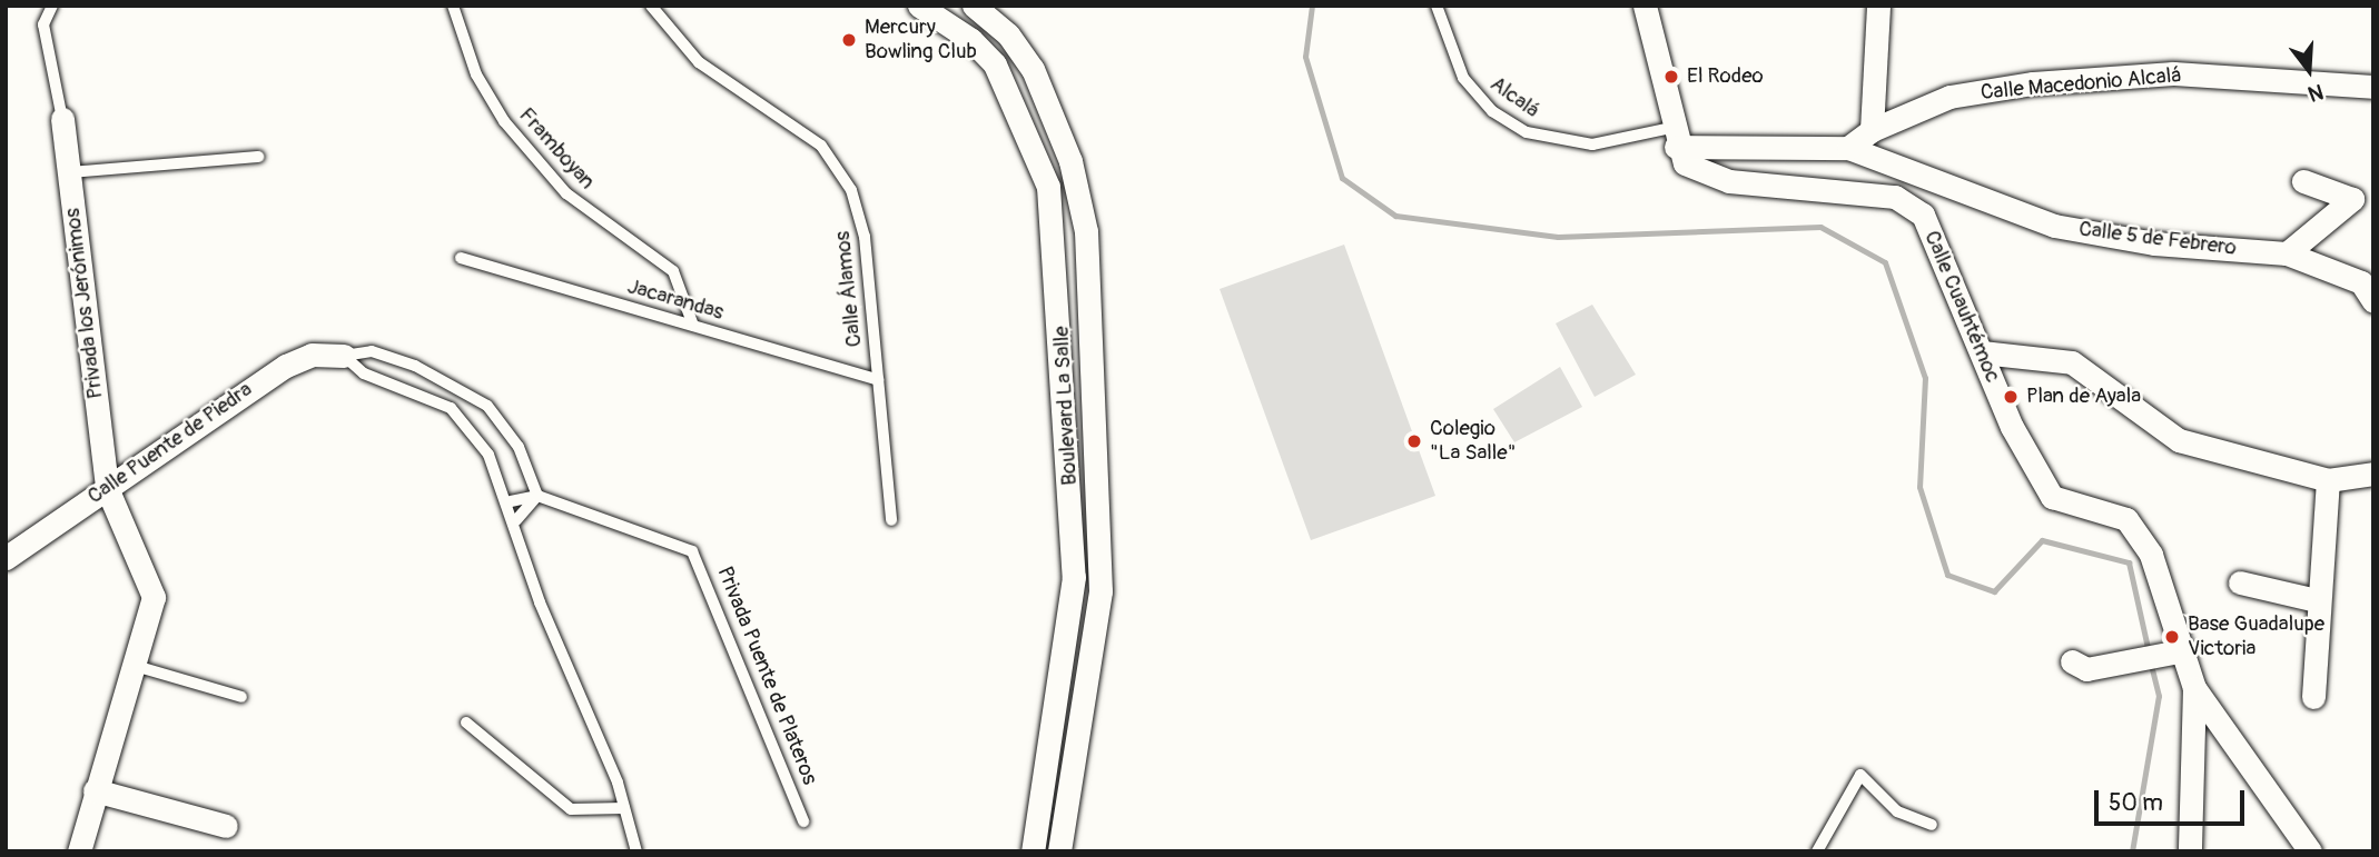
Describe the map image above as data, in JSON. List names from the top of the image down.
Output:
{
  "streets": {
    "street": [
      "Calle Macedonio Alcalá",
      "Calle 5 de Febrero",
      "Privada los Jerónimos",
      "Calle Cuauhtémoc",
      "Boulevard La Salle",
      "Calle Puente de Piedra"
    ],
    "lane": [
      "Alcalá",
      "Framboyan",
      "Calle Álamos",
      "Jacarandas",
      "Privada Puente de Plateros"
    ]
  },
  "crossings": [
    ["Calle Macedonio Alcalá", "Calle 5 de Febrero"],
    ["Alcalá", "Calle 5 de Febrero"],
    ["Alcalá", "Calle Cuauhtémoc"],
    ["Framboyan", "Jacarandas"],
    ["Calle 5 de Febrero", "Calle Cuauhtémoc"],
    ["Calle Álamos", "Jacarandas"],
    ["Privada los Jerónimos", "Calle Puente de Piedra"],
    ["Calle Puente de Piedra", "Privada Puente de Plateros"]
  ],
  "places": [
    "Mercury Bowling Club",
    "El Rodeo",
    "Plan de Ayala",
    "Colegio \"La Salle\"",
    "Base Guadalupe Victoria"
  ],
  "scale_bar": "50 m",
  "north": "bottom"
}
